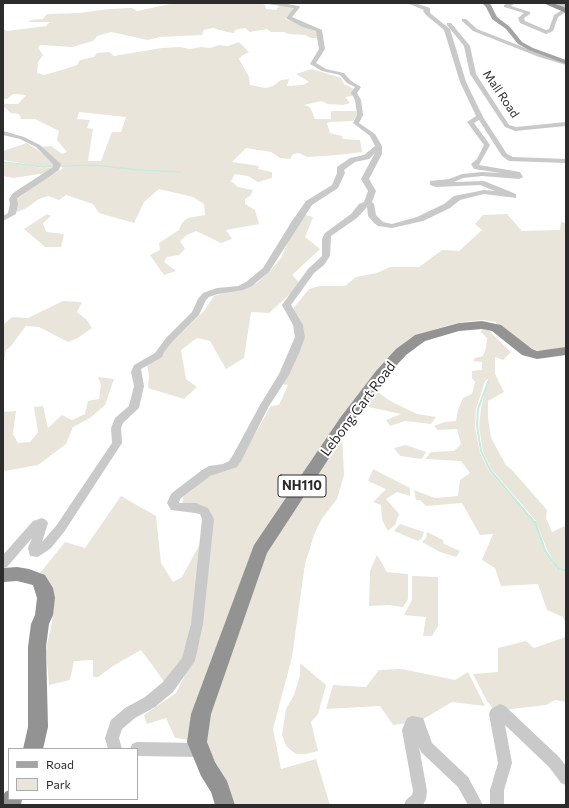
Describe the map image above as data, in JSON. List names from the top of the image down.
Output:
{
  "streets": {
    "highway": ["Lebong Cart Road", "NH110"],
    "street": ["Mall Road"]
  },
  "legend": ["Road", "Park"]
}
